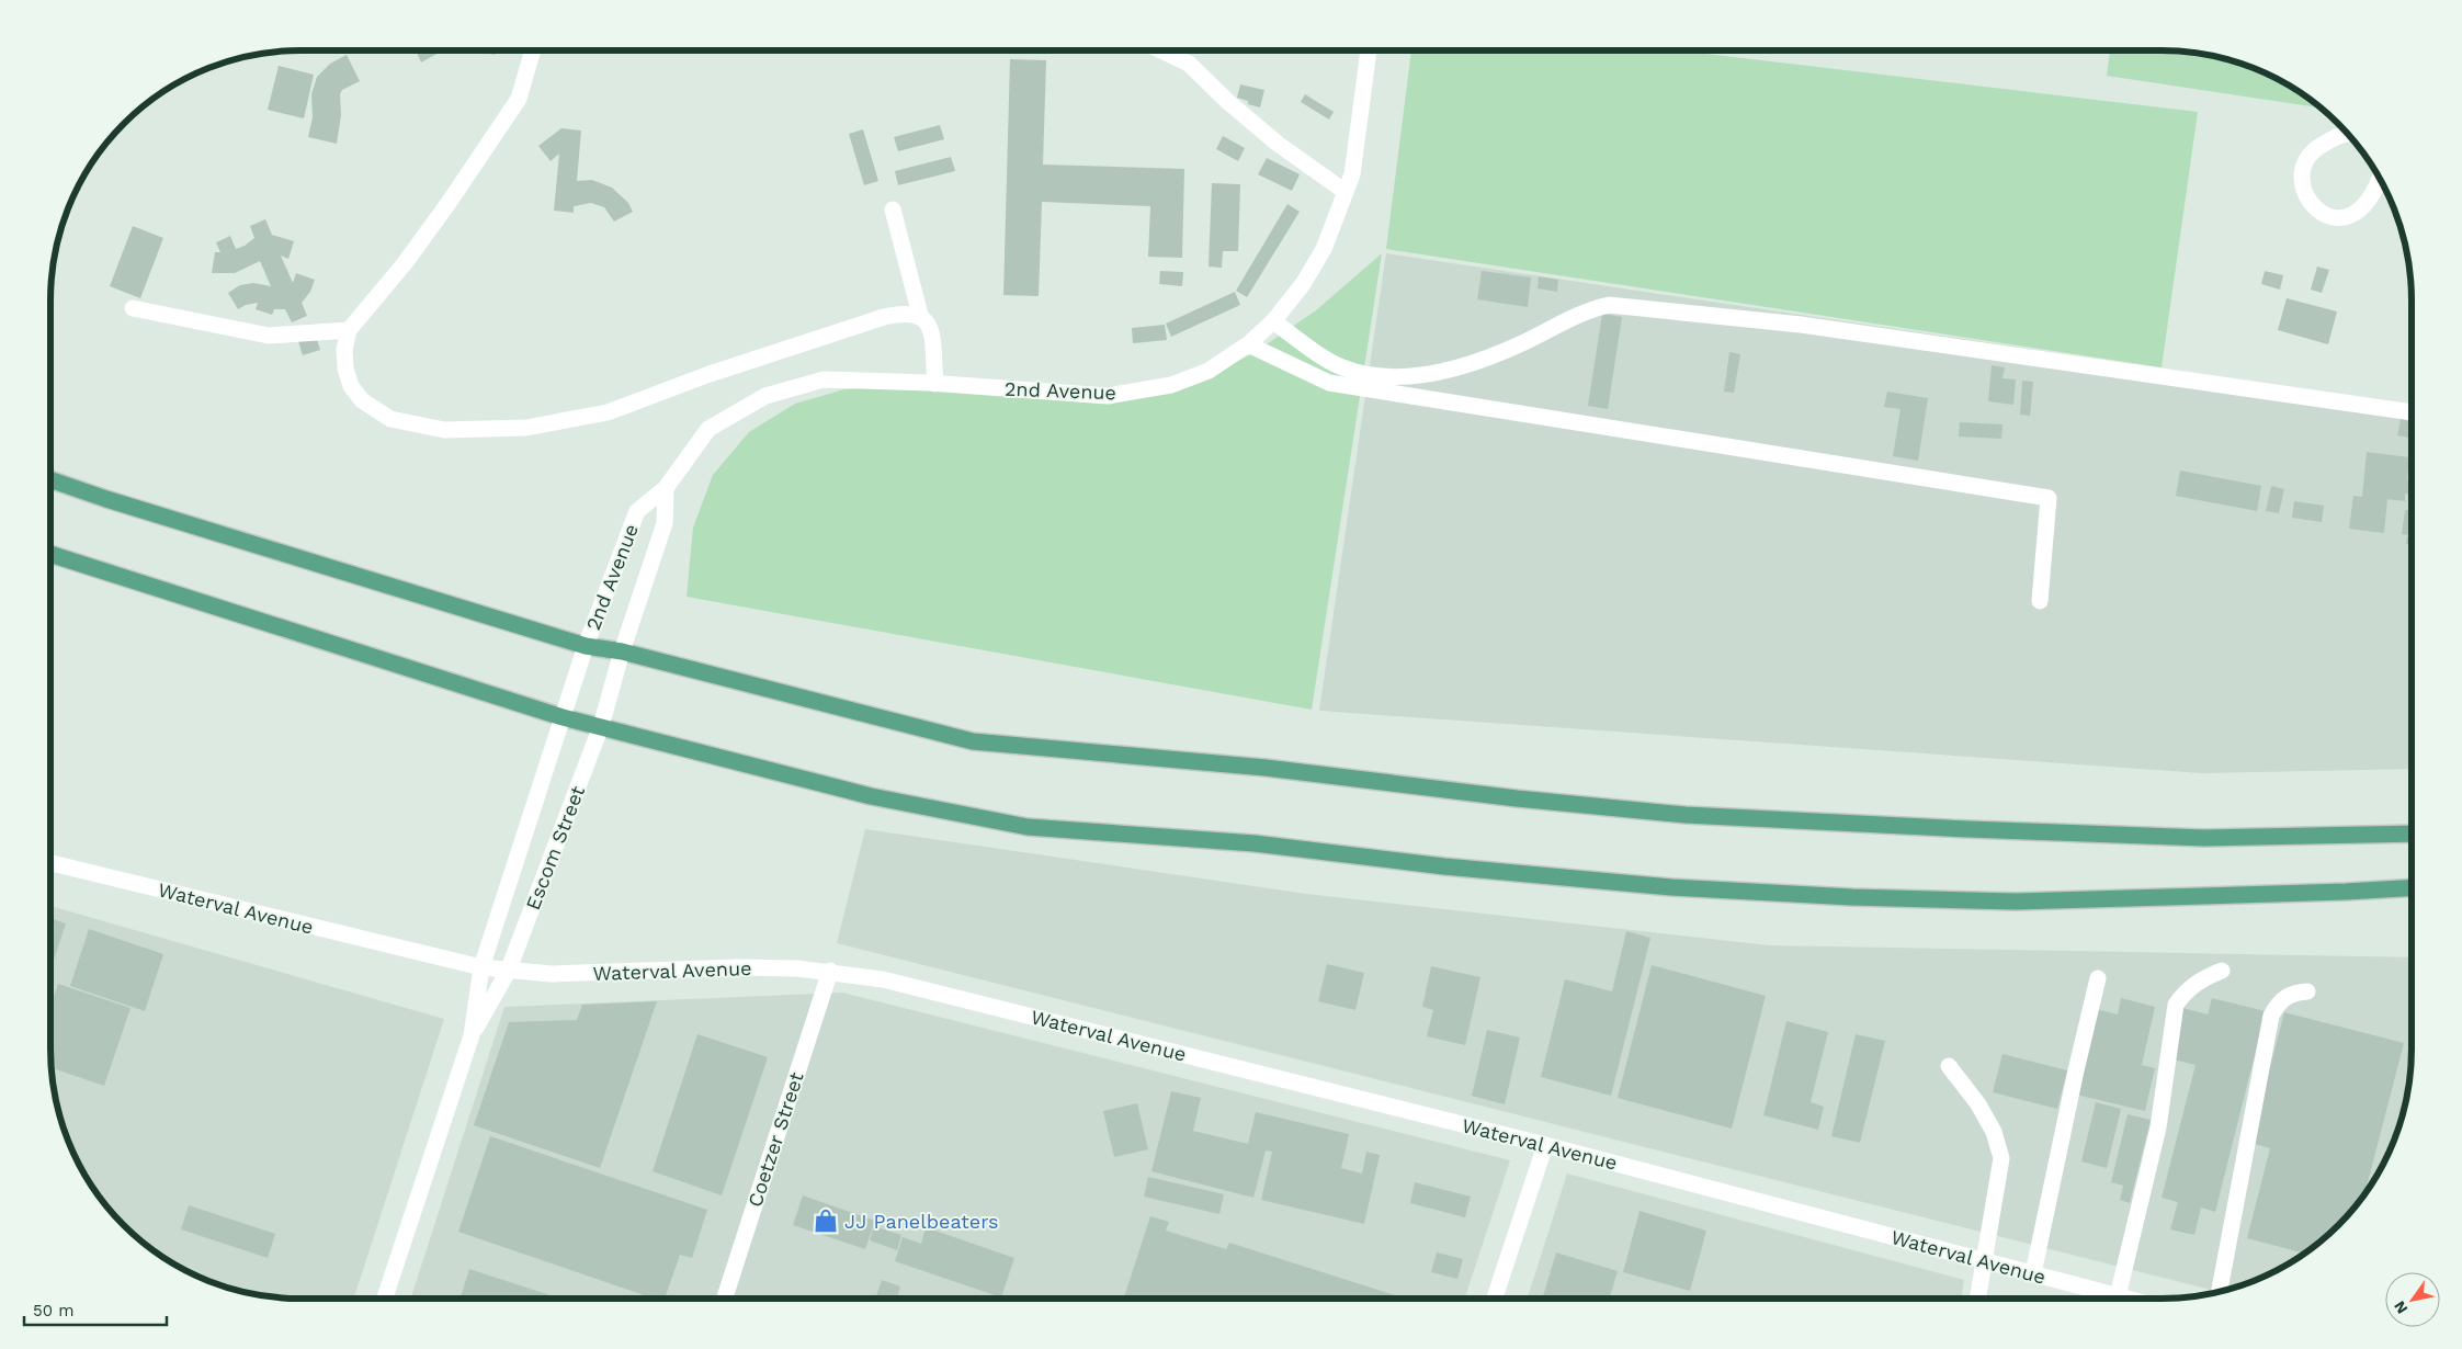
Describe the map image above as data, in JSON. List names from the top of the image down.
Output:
{
  "streets": {
    "street": [
      "2nd Avenue",
      "Escom Street",
      "Waterval Avenue",
      "Coetzer Street"
    ]
  },
  "crossings": [
    ["2nd Avenue", "Escom Street"],
    ["Escom Street", "Waterval Avenue"],
    ["Waterval Avenue", "Coetzer Street"]
  ],
  "places": {
    "shop": ["JJ Panelbeaters"]
  },
  "scale_bar": "50 m",
  "north": "bottom left"
}
